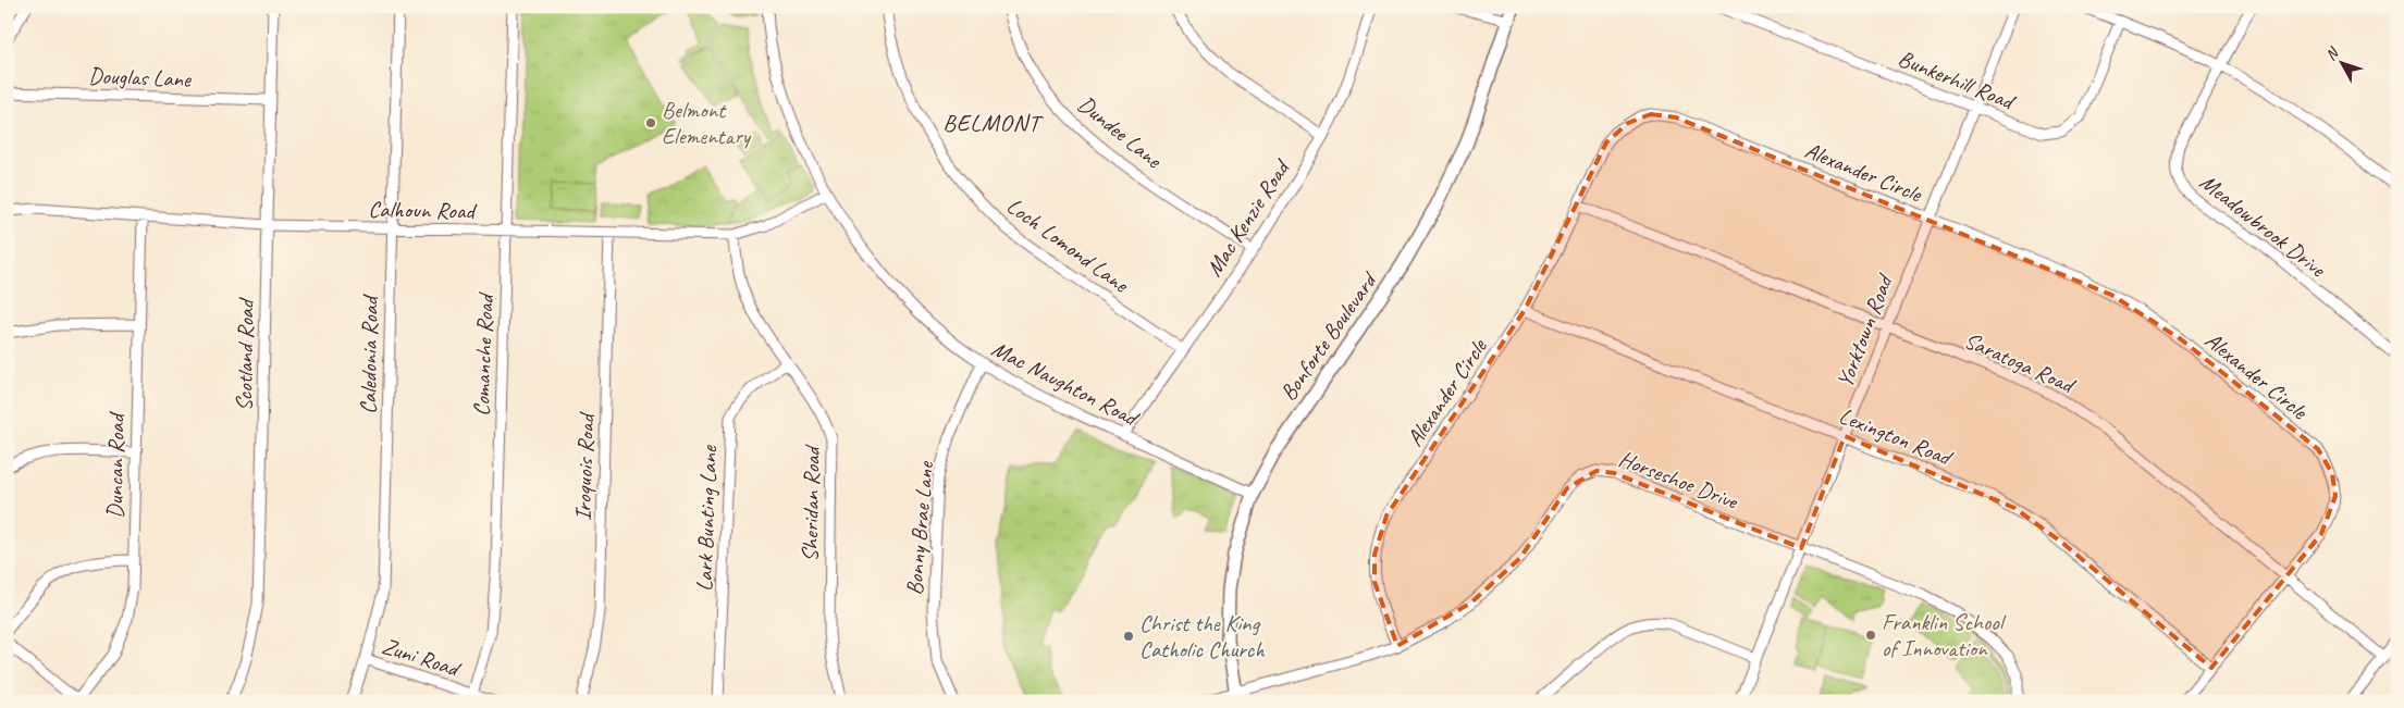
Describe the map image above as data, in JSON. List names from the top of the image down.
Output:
{
  "streets": {
    "main road": ["Bonforte Boulevard"],
    "street": [
      "Douglas Lane",
      "Bunkerhill Road",
      "Dundee Lane",
      "Alexander Circle",
      "Calhoun Road",
      "Mac Kenzie Road",
      "Meadowbrook Drive",
      "Loch Lomond Lane",
      "Yorktown Road",
      "Scotland Road",
      "Caledonia Road",
      "Comanche Road",
      "Saratoga Road",
      "Mac Naughton Road",
      "Lexington Road",
      "Duncan Road",
      "Iroquois Road",
      "Horseshoe Drive",
      "Sheridan Road",
      "Lark Bunting Lane",
      "Bonny Brae Lane",
      "Zuni Road"
    ]
  },
  "crossings": [
    ["Douglas Lane", "Scotland Road"],
    ["Bunkerhill Road", "Yorktown Road"],
    ["Dundee Lane", "Mac Kenzie Road"],
    ["Alexander Circle", "Yorktown Road"],
    ["Alexander Circle", "Saratoga Road"],
    ["Alexander Circle", "Lexington Road"],
    ["Alexander Circle", "Horseshoe Drive"],
    ["Calhoun Road", "Scotland Road"],
    ["Calhoun Road", "Caledonia Road"],
    ["Calhoun Road", "Comanche Road"],
    ["Calhoun Road", "Mac Naughton Road"],
    ["Calhoun Road", "Duncan Road"],
    ["Calhoun Road", "Iroquois Road"],
    ["Calhoun Road", "Sheridan Road"],
    ["Mac Kenzie Road", "Loch Lomond Lane"],
    ["Mac Kenzie Road", "Mac Naughton Road"],
    ["Yorktown Road", "Saratoga Road"],
    ["Yorktown Road", "Lexington Road"],
    ["Yorktown Road", "Horseshoe Drive"],
    ["Bonforte Boulevard", "Mac Naughton Road"],
    ["Bonforte Boulevard", "Horseshoe Drive"],
    ["Caledonia Road", "Zuni Road"],
    ["Comanche Road", "Zuni Road"],
    ["Mac Naughton Road", "Bonny Brae Lane"],
    ["Sheridan Road", "Lark Bunting Lane"]
  ],
  "districts": ["BELMONT"],
  "places": ["Belmont Elementary", "Franklin School of Innovation", "Christ the King Catholic Church"],
  "north": "top left"
}
